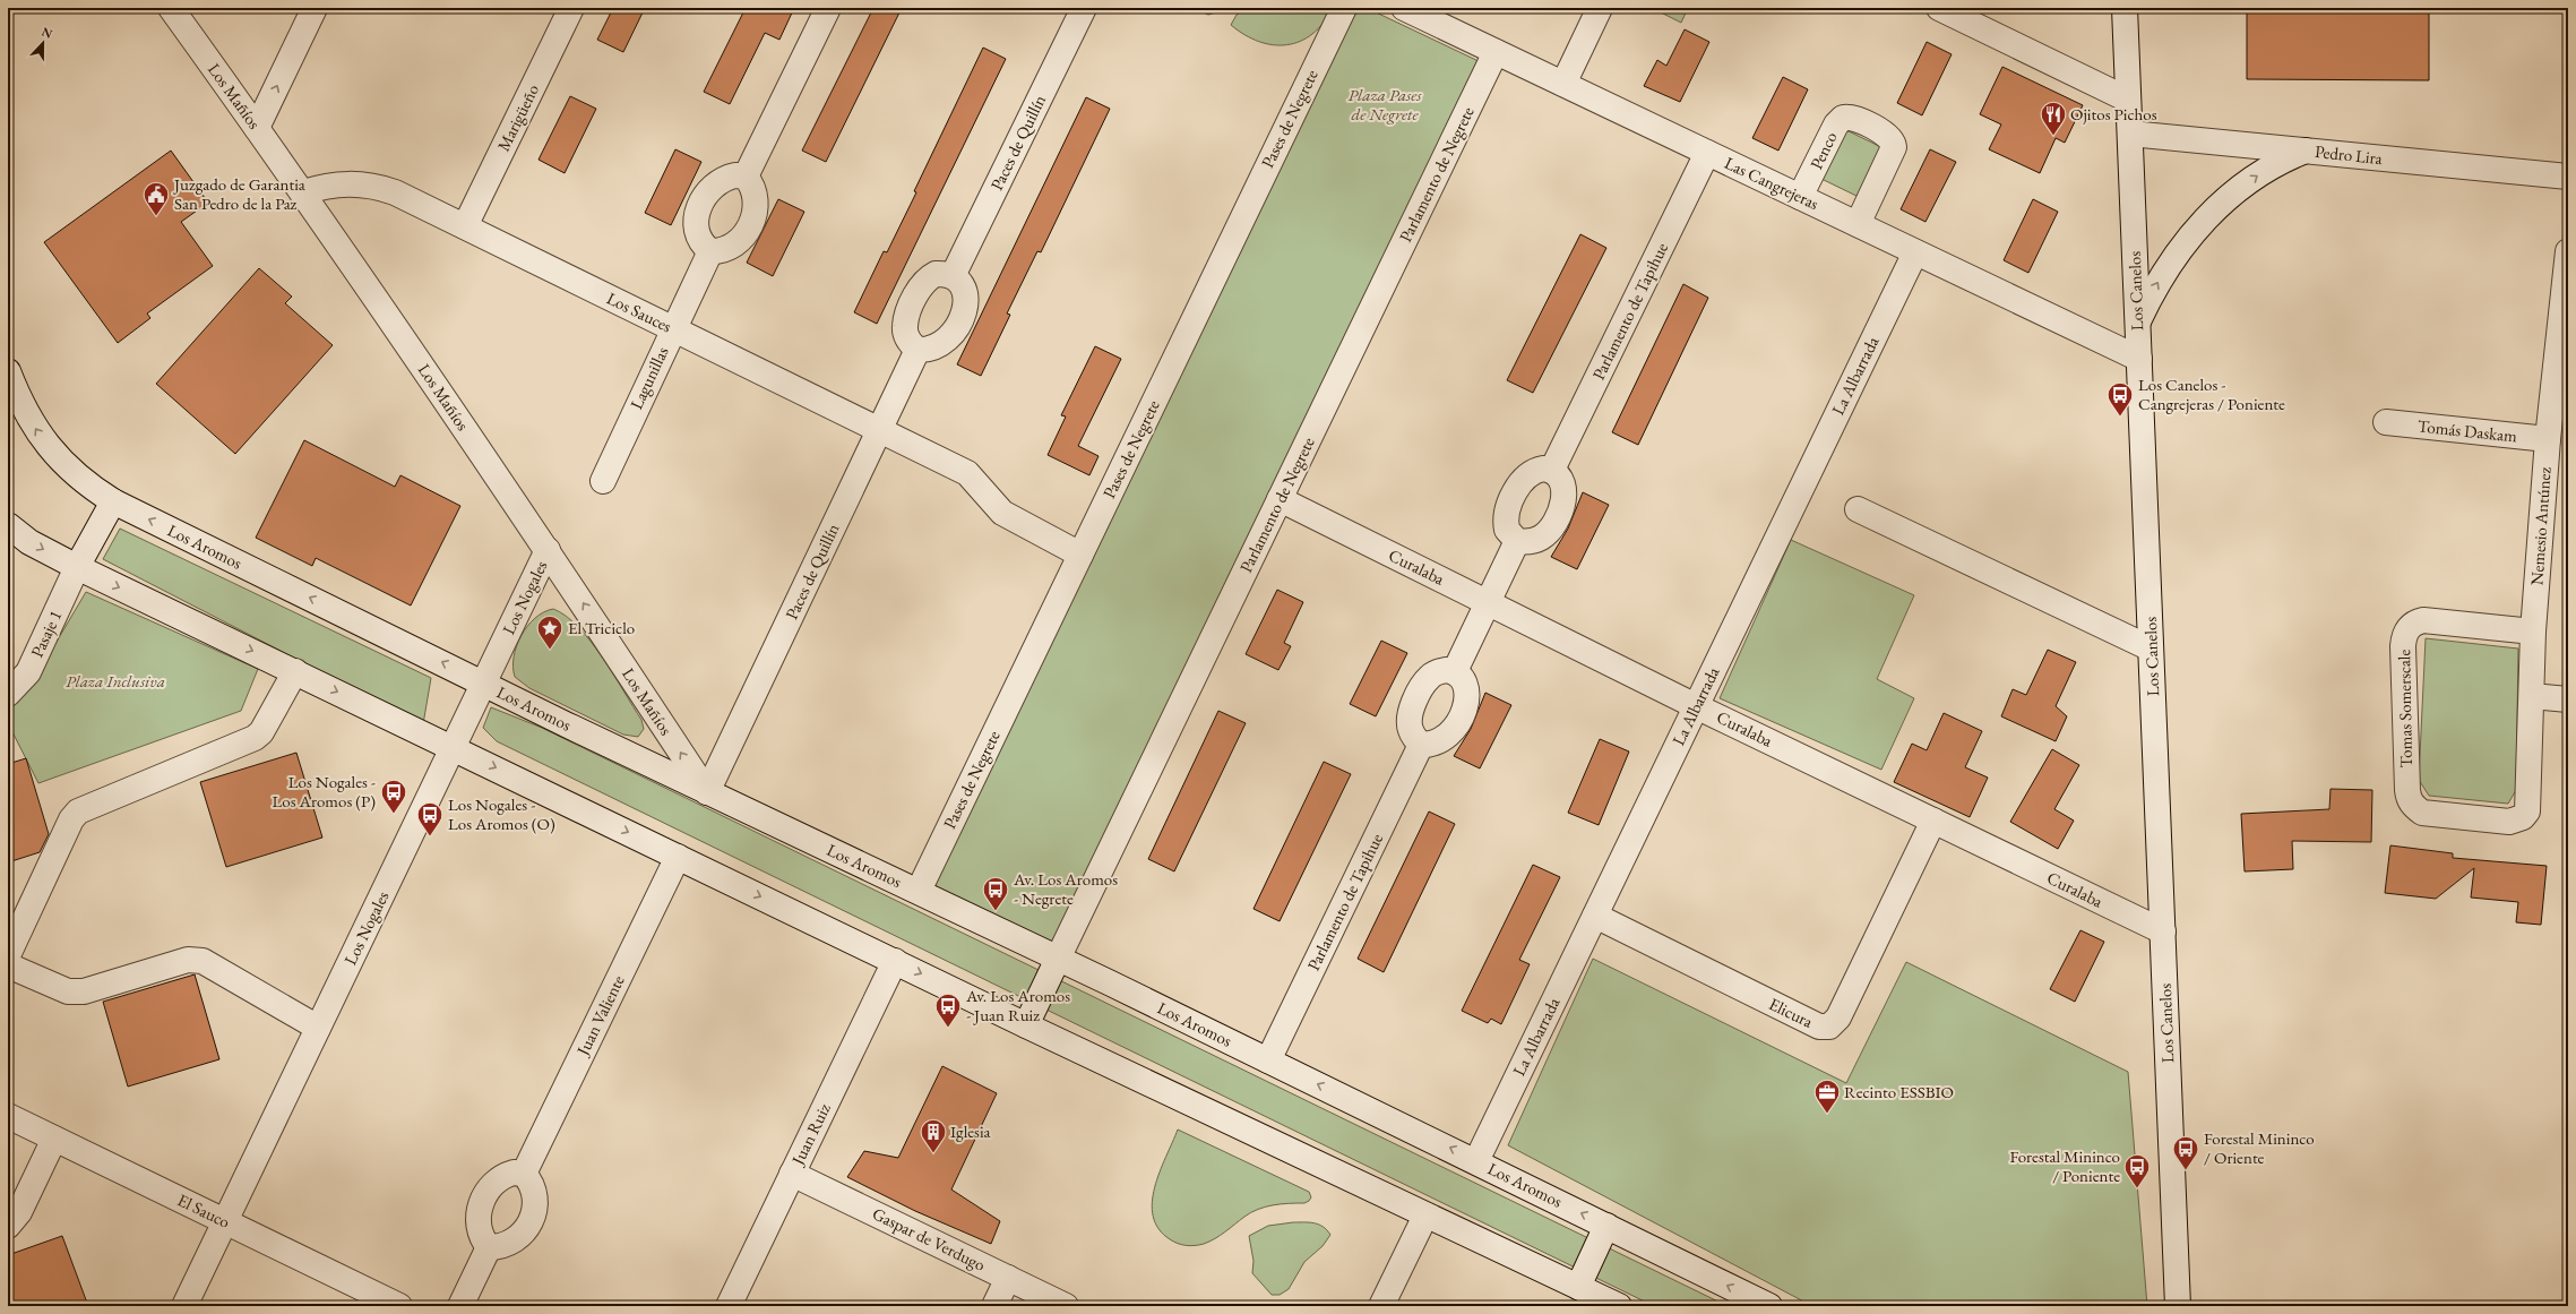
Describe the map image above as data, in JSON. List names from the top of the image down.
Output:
{
  "streets": {
    "street": [
      "Los Mañíos",
      "Marigüeño",
      "Pases de Negrete",
      "Paces de Quillín",
      "Penco",
      "Pedro Lira",
      "Parlamento de Negrete",
      "Las Cangrejeras",
      "Los Canelos",
      "Parlamento de Tapihue",
      "Los Sauces",
      "La Albarrada",
      "Lagunillas",
      "Tomás Daskam",
      "Nemesio Antúnez",
      "Los Aromos",
      "Curalaba",
      "Los Nogales",
      "Pasaje 1",
      "Tomas Somerscale",
      "Elicura",
      "Juan Valiente",
      "Juan Ruiz",
      "El Sauco",
      "Gaspar de Verdugo"
    ]
  },
  "crossings": [
    ["Los Mañíos", "Paces de Quillín"],
    ["Los Mañíos", "Los Sauces"],
    ["Los Mañíos", "Los Aromos"],
    ["Los Mañíos", "Los Nogales"],
    ["Marigüeño", "Los Sauces"],
    ["Pases de Negrete", "Los Sauces"],
    ["Pases de Negrete", "Los Aromos"],
    ["Paces de Quillín", "Los Sauces"],
    ["Paces de Quillín", "Los Aromos"],
    ["Penco", "Las Cangrejeras"],
    ["Pedro Lira", "Los Canelos"],
    ["Parlamento de Negrete", "Las Cangrejeras"],
    ["Parlamento de Negrete", "Los Aromos"],
    ["Parlamento de Negrete", "Curalaba"],
    ["Las Cangrejeras", "Los Canelos"],
    ["Las Cangrejeras", "Parlamento de Tapihue"],
    ["Las Cangrejeras", "La Albarrada"],
    ["Los Canelos", "Curalaba"],
    ["Parlamento de Tapihue", "Los Aromos"],
    ["Los Sauces", "Lagunillas"],
    ["La Albarrada", "Los Aromos"],
    ["La Albarrada", "Curalaba"],
    ["La Albarrada", "Elicura"],
    ["Tomás Daskam", "Nemesio Antúnez"],
    ["Nemesio Antúnez", "Tomas Somerscale"],
    ["Los Aromos", "Los Nogales"],
    ["Los Aromos", "Pasaje 1"],
    ["Curalaba", "Elicura"],
    ["Los Nogales", "El Sauco"],
    ["Juan Ruiz", "Gaspar de Verdugo"]
  ],
  "parks": ["Plaza Pases de Negrete", "Plaza Inclusiva"],
  "places": {
    "restaurant": ["Ojitos Pichos"],
    "public building": ["Juzgado de Garantia San Pedro de la Paz"],
    "bus stop": [
      "Los Canelos - Cangrejeras / Poniente",
      "Los Nogales - Los Aromos (P)",
      "Los Nogales - Los Aromos (O)",
      "Av. Los Aromos - Negrete",
      "Av. Los Aromos - Juan Ruiz",
      "Forestal Mininco / Oriente",
      "Forestal Mininco / Poniente"
    ],
    "place": ["El Triciclo"],
    "office": ["Recinto ESSBIO"],
    "building": ["Iglesia"]
  },
  "north": "top"
}
